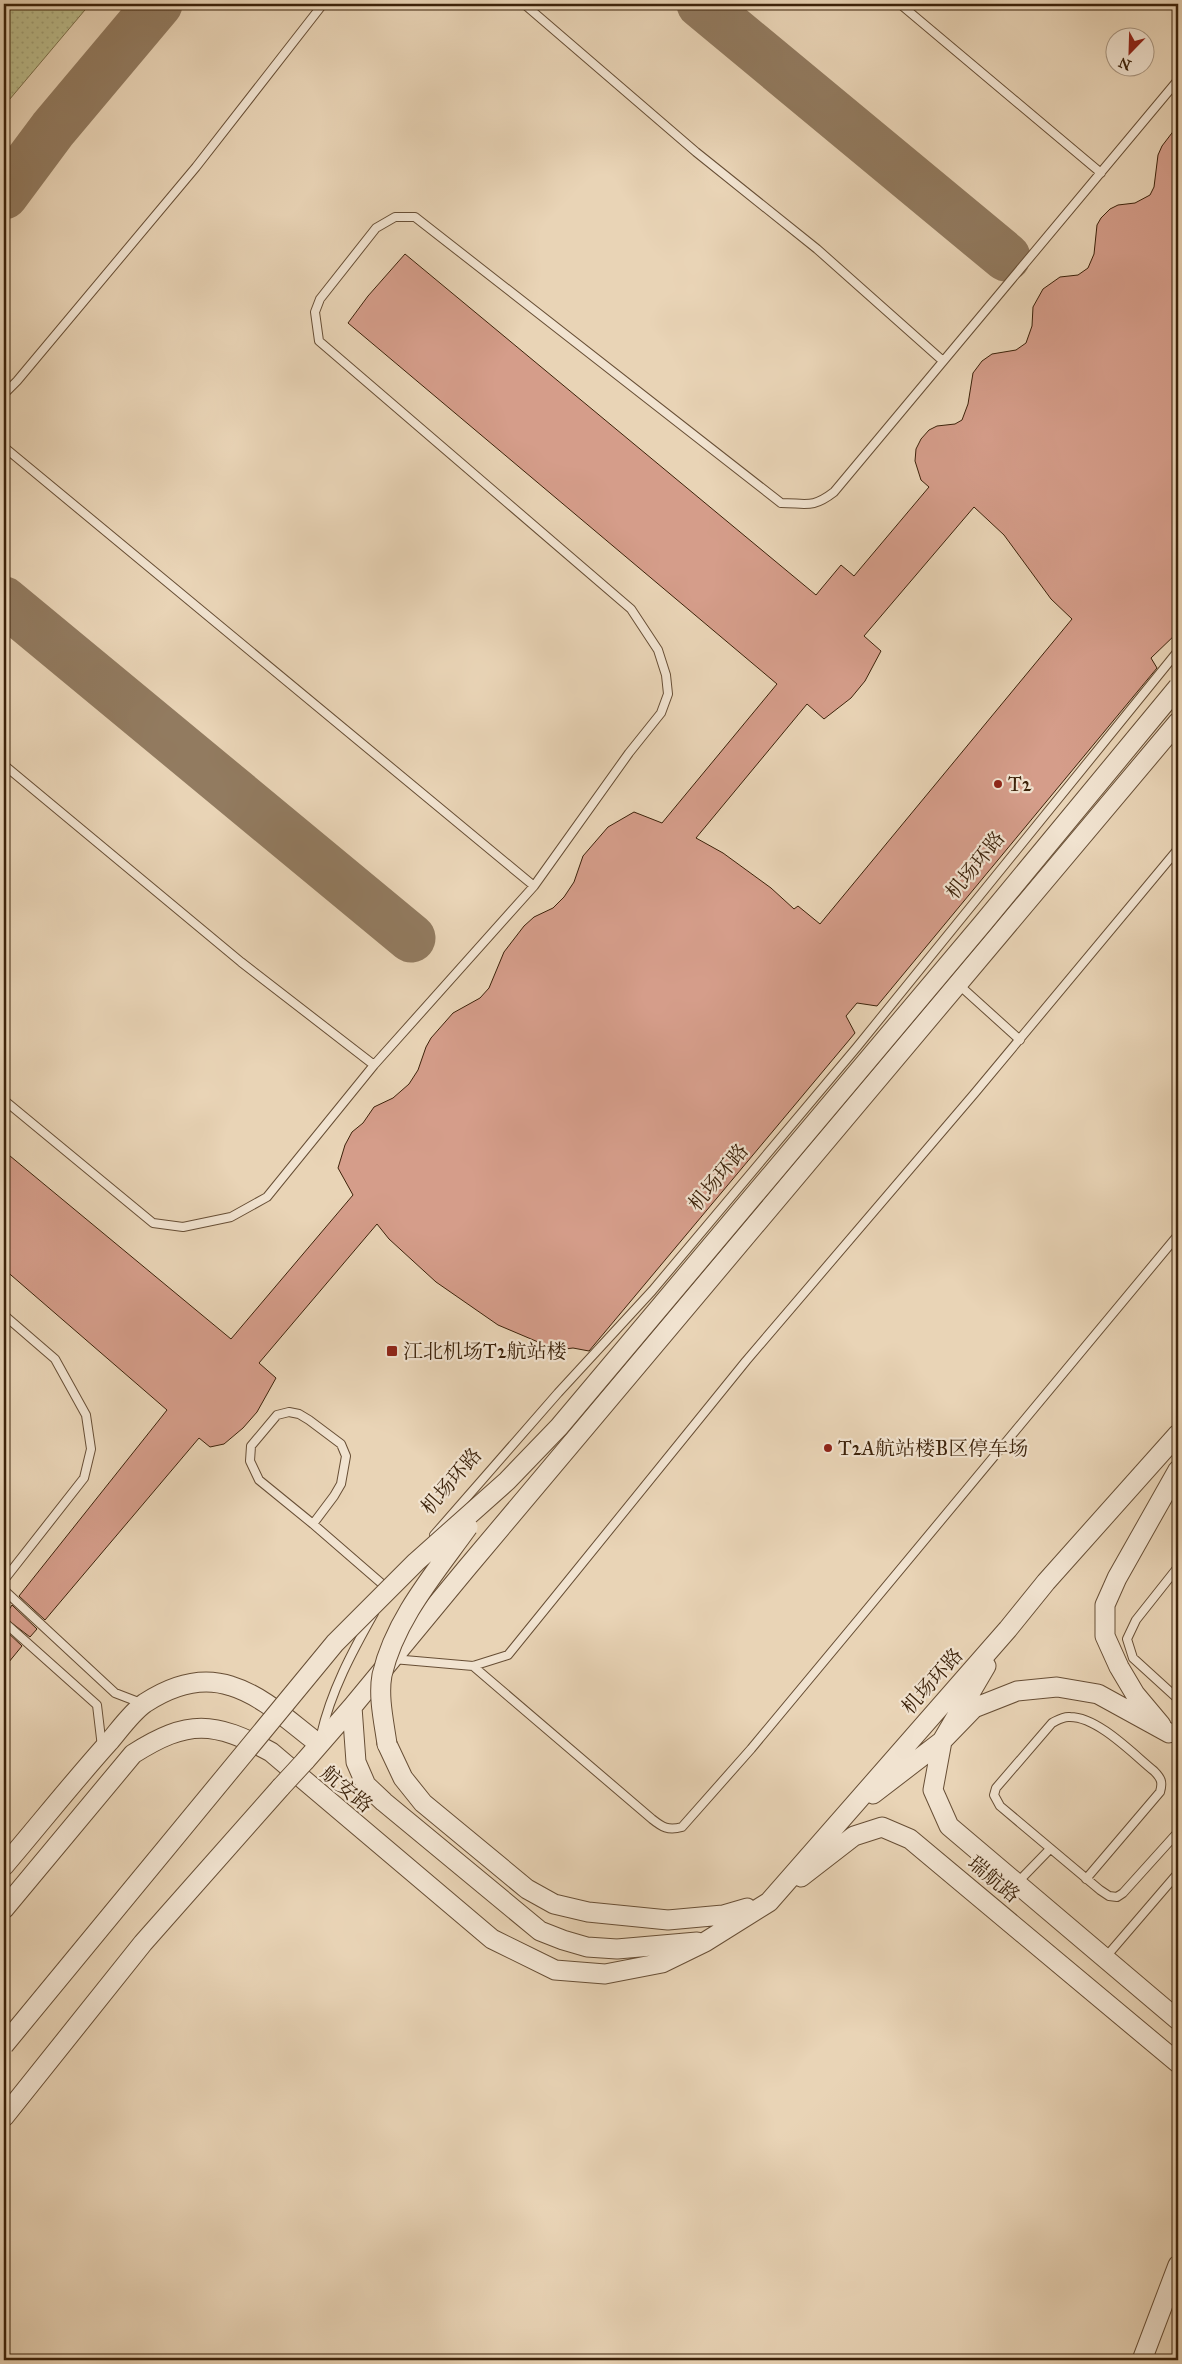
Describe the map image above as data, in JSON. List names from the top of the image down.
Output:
{
  "streets": {
    "street": ["机场环路", "航安路", "瑞航路"]
  },
  "crossings": [
    ["机场环路", "航安路"],
    ["机场环路", "瑞航路"]
  ],
  "places": {
    "other": ["T2", "T2A航站楼B区停车场"],
    "transit": ["江北机场T2航站楼"]
  },
  "north": "bottom left"
}
